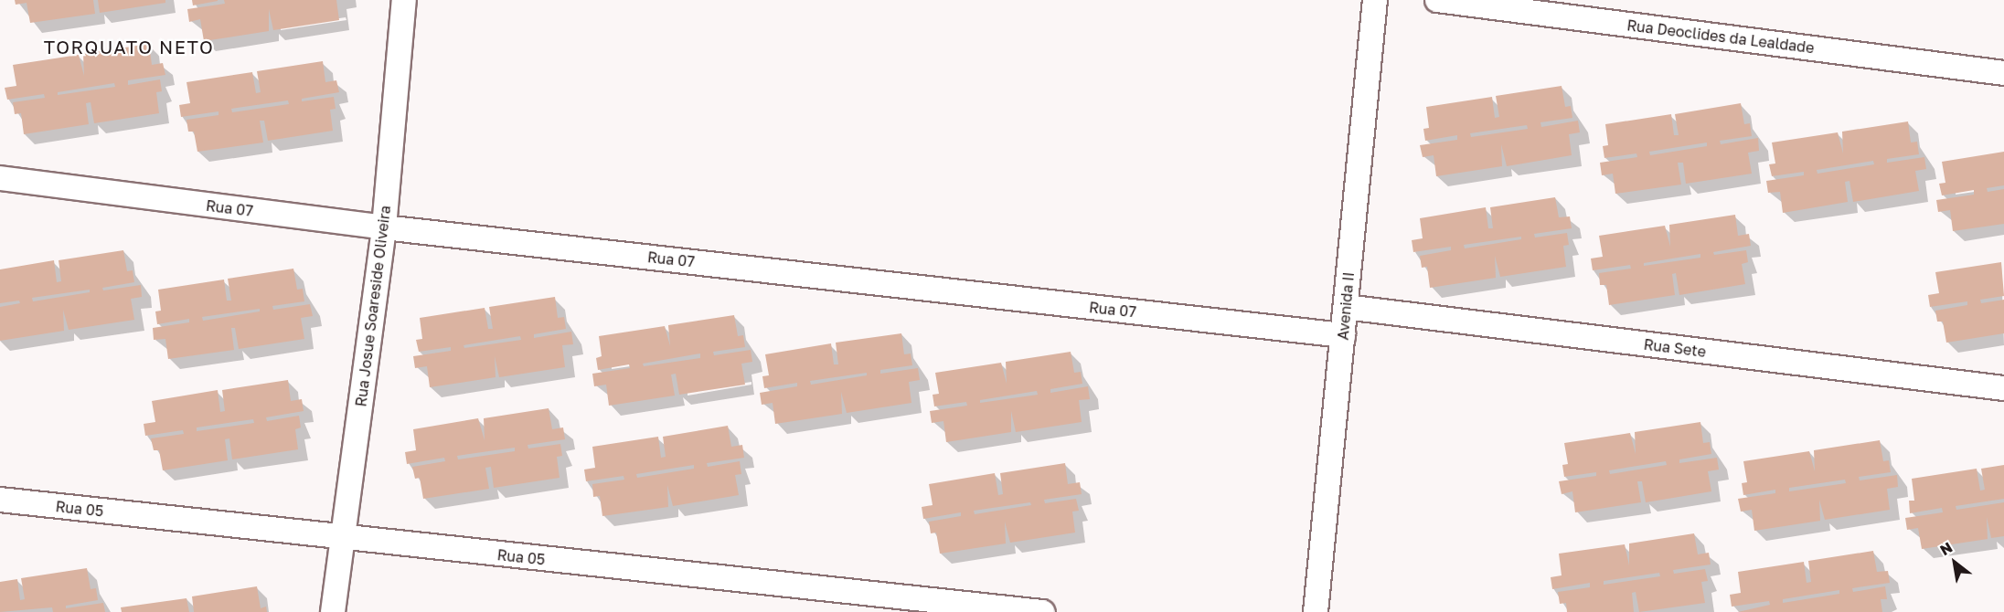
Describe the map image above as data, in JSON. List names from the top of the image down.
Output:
{
  "streets": {
    "street": [
      "Rua Deoclides da Lealdade",
      "Rua 07",
      "Rua Josue Soareside Oliveira",
      "Avenida II",
      "Rua Sete",
      "Rua 05"
    ]
  },
  "crossings": [
    ["Rua 07", "Rua Josue Soareside Oliveira"],
    ["Rua 07", "Avenida II"],
    ["Rua Josue Soareside Oliveira", "Rua 05"],
    ["Avenida II", "Rua Sete"]
  ],
  "districts": ["TORQUATO NETO"],
  "north": "top left"
}
